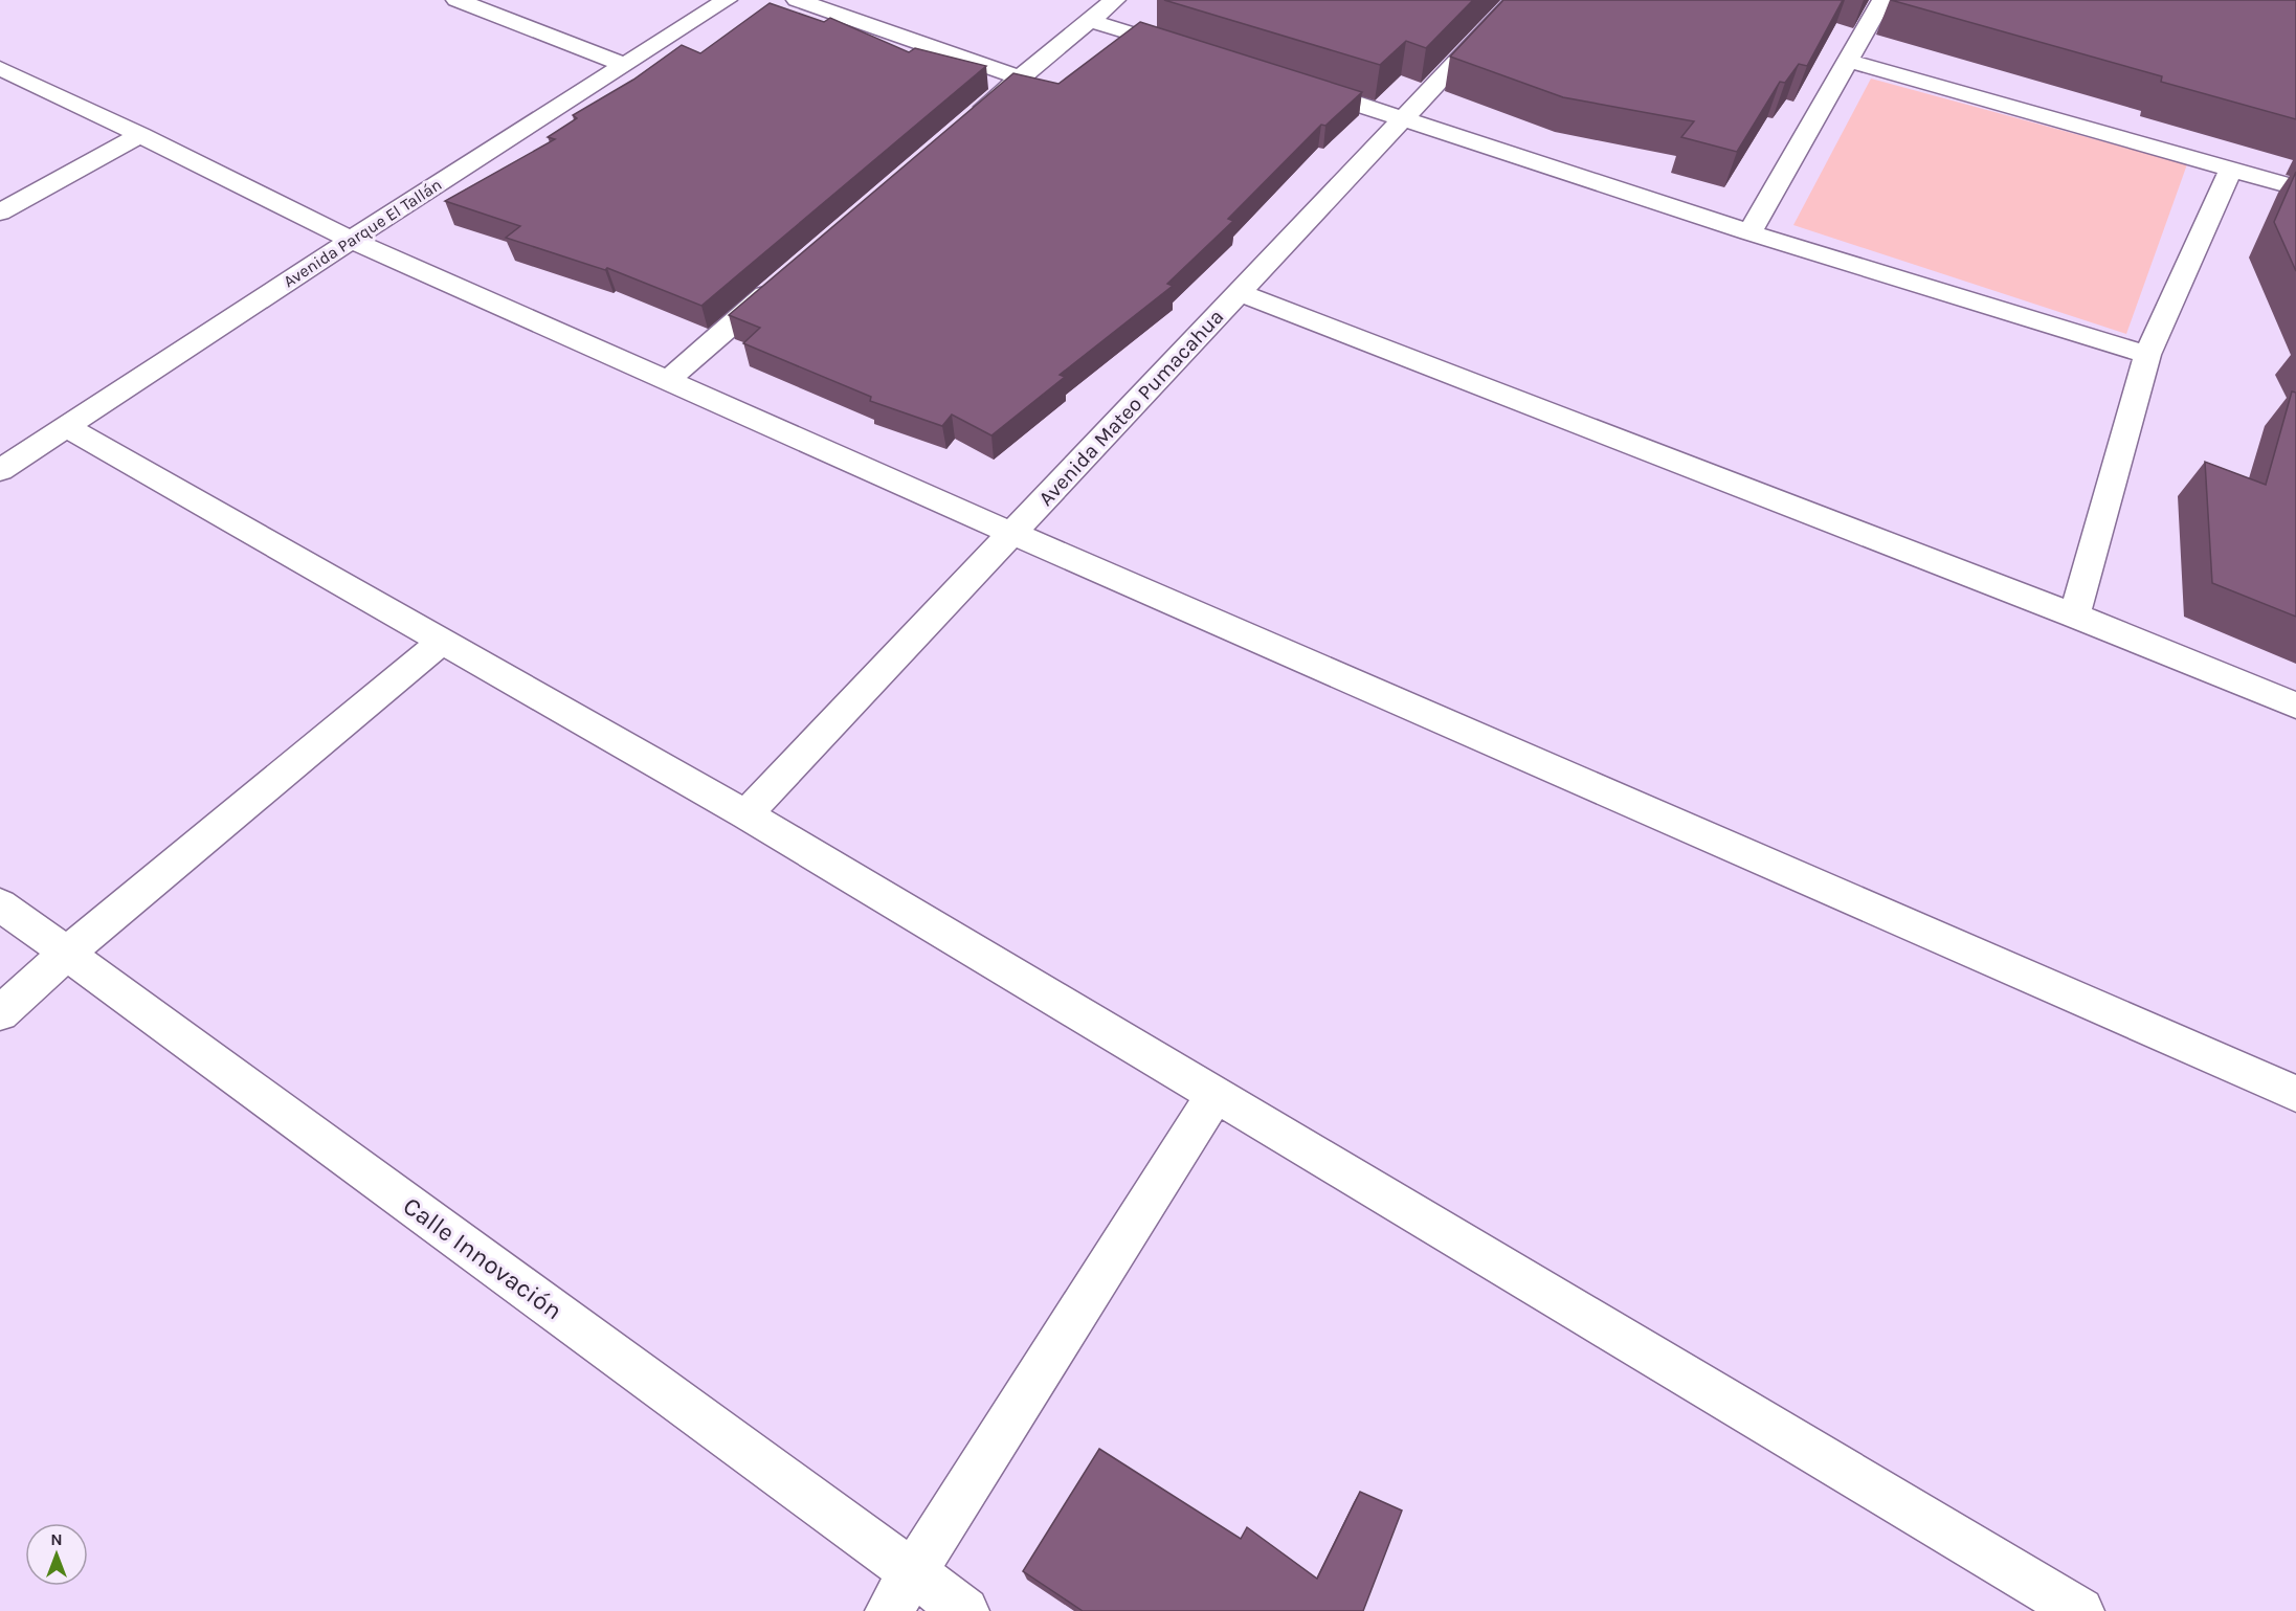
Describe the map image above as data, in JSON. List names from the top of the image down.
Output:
{
  "streets": {
    "street": ["Avenida Parque El Tallán", "Avenida Mateo Pumacahua", "Calle Innovación"]
  },
  "north": "top"
}
